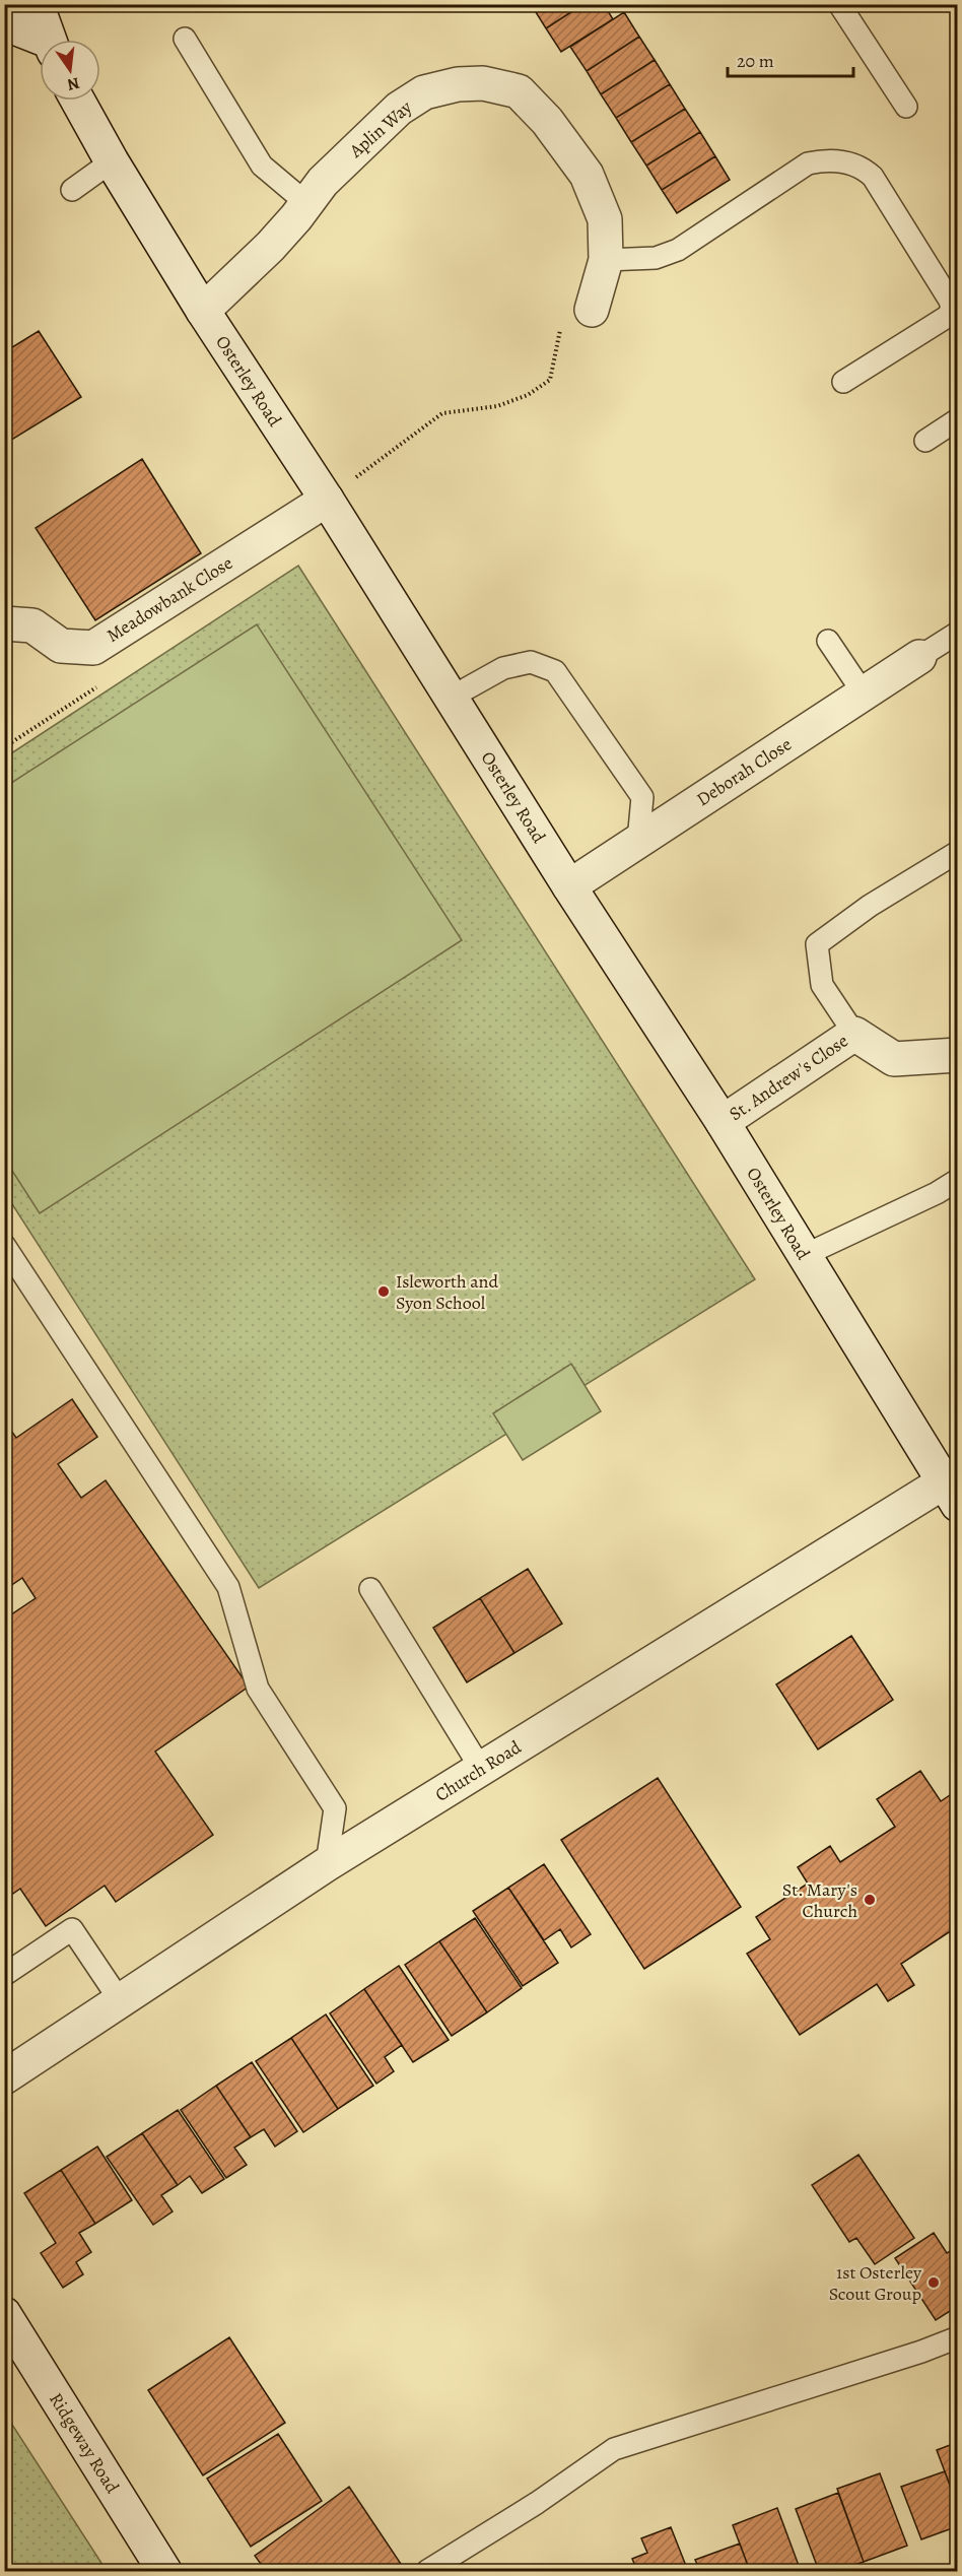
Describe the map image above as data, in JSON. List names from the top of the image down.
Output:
{
  "streets": {
    "street": [
      "Aplin Way",
      "Osterley Road",
      "Meadowbank Close",
      "Deborah Close",
      "St. Andrew's Close",
      "Church Road",
      "Ridgeway Road"
    ]
  },
  "crossings": [
    ["Aplin Way", "Osterley Road"],
    ["Osterley Road", "Meadowbank Close"],
    ["Osterley Road", "Deborah Close"],
    ["Osterley Road", "St. Andrew's Close"],
    ["Osterley Road", "Church Road"]
  ],
  "places": ["Isleworth and Syon School", "St. Mary's Church", "1st Osterley Scout Group"],
  "scale_bar": "20 m",
  "north": "bottom"
}
